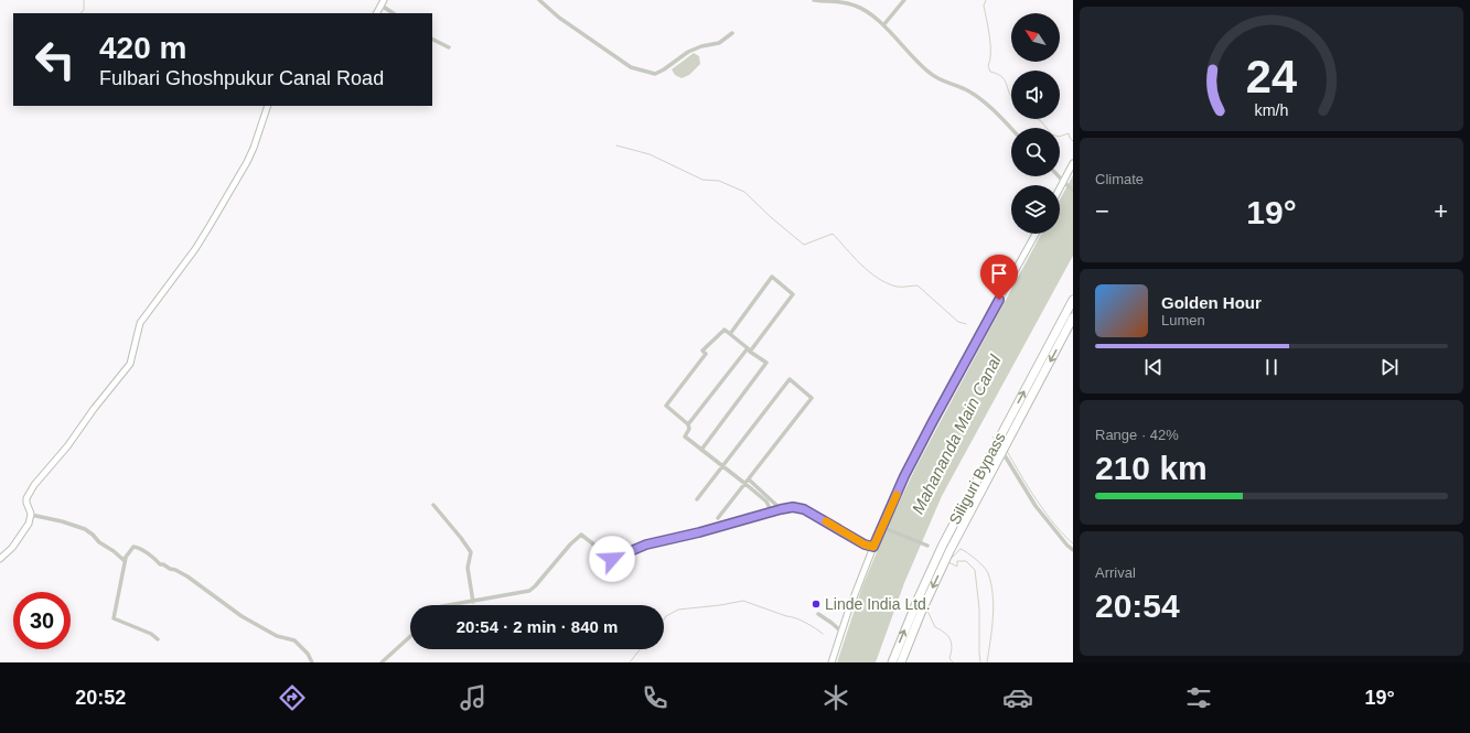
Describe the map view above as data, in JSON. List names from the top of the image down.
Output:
{
  "streets": {
    "highway": ["Siliguri Bypass"]
  },
  "water": ["Mahananda Main Canal"],
  "places": ["Linde India Ltd."],
  "north": "top left",
  "page": {
    "turn": ["420 m", "Fulbari Ghoshpukur Canal Road"],
    "tile": [
      "Climate",
      ["Range · 42%", "210 km"],
      ["Arrival", "20:54"]
    ],
    "heat": ["−", "19°", "+"],
    "song": ["Golden Hour", "Lumen"],
    "limit": "30",
    "trip": "20:54 · 2 min · 840 m",
    "tabs": ["20:52", "19°"],
    "gauge": ["24", "km/h"]
  }
}
